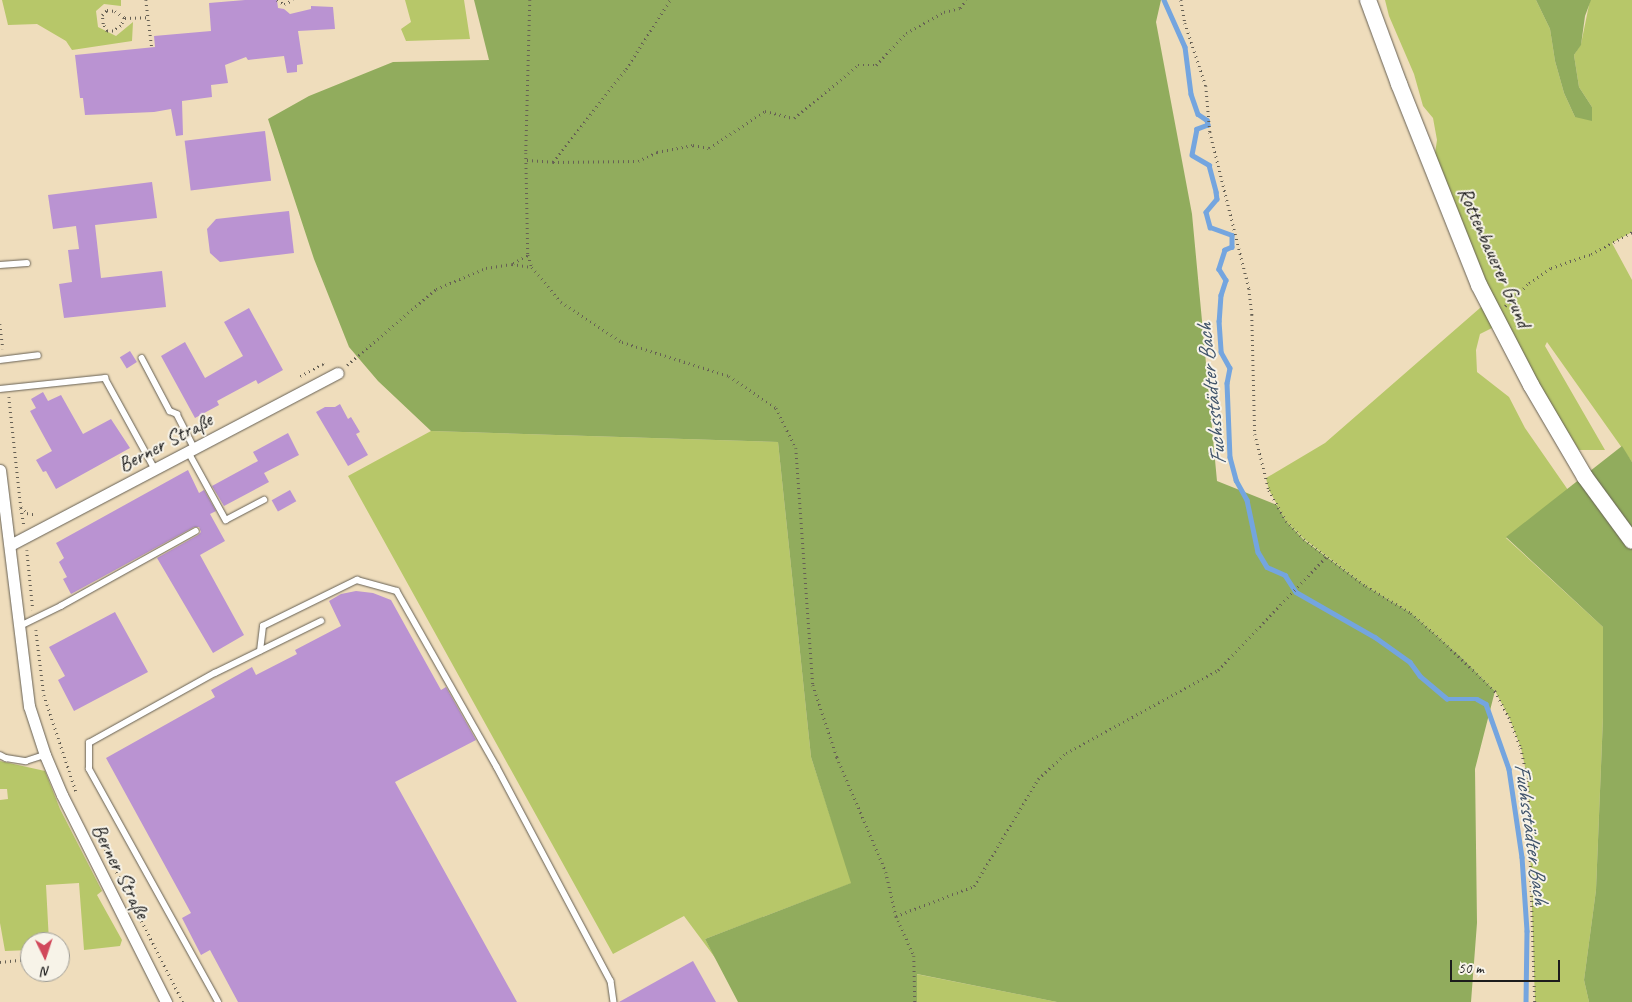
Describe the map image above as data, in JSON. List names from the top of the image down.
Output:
{
  "streets": {
    "street": ["Rottenbauerer Grund", "Berner Straße"]
  },
  "water": ["Fuchsstädter Bach"],
  "scale_bar": "50 m",
  "north": "bottom"
}
